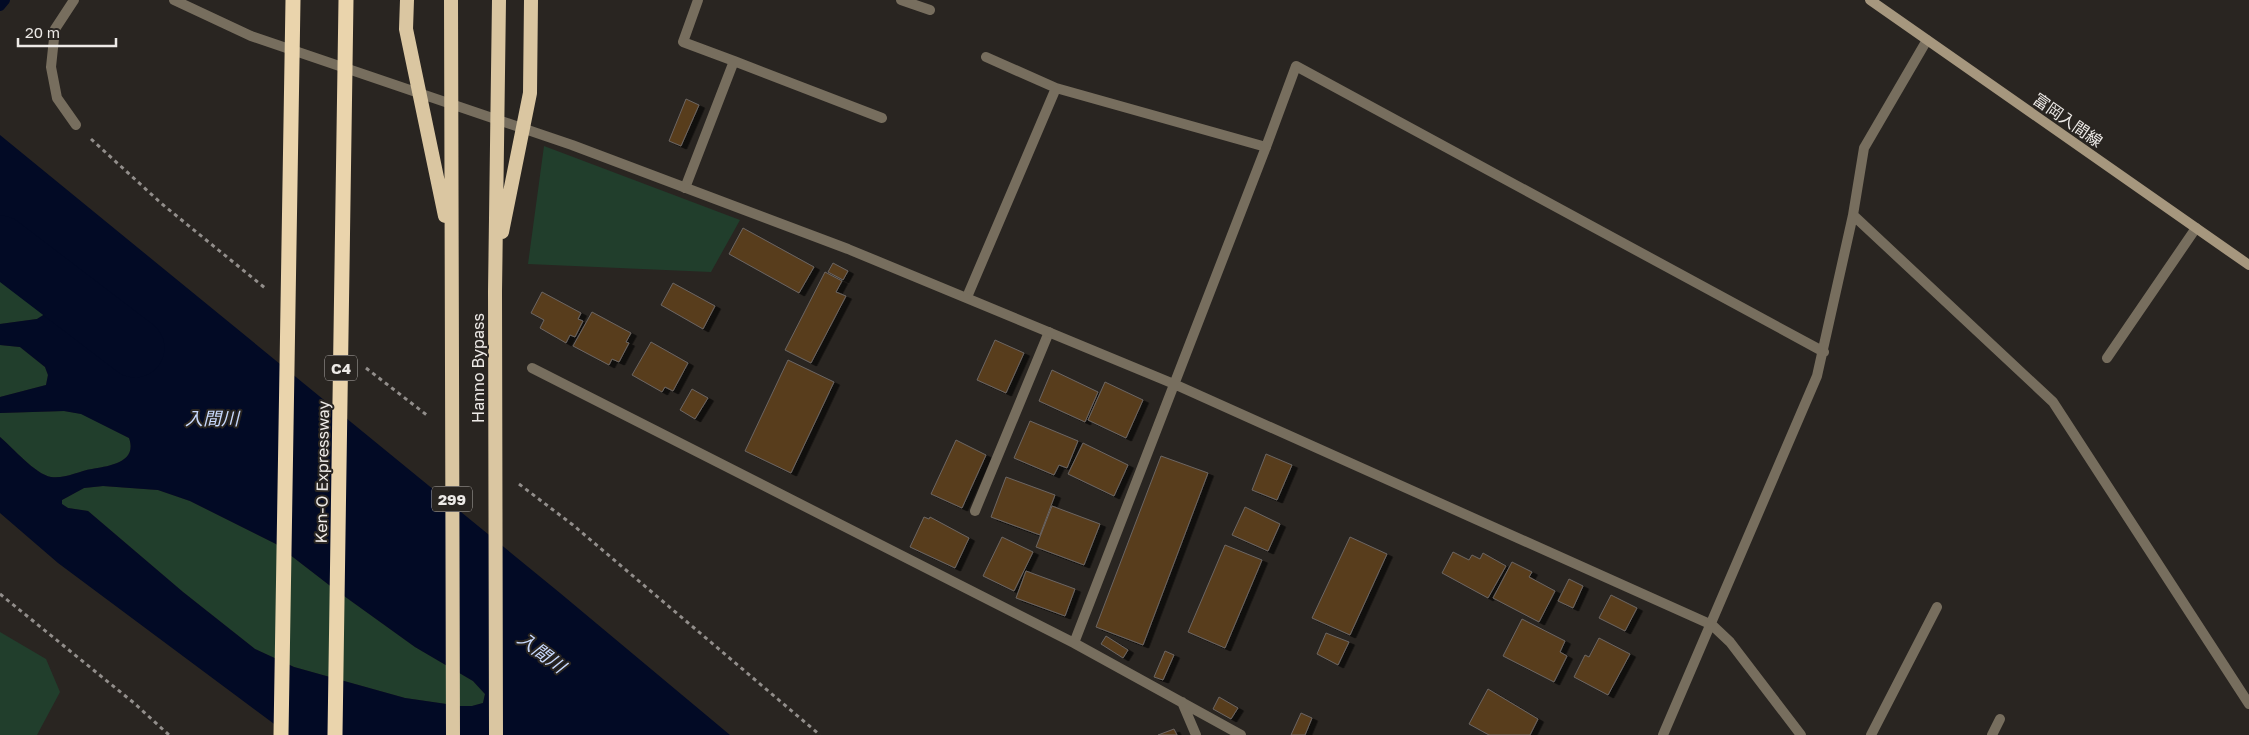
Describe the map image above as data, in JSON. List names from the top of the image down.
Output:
{
  "streets": {
    "highway": [
      "C4",
      "Hanno Bypass",
      "Ken-O Expressway",
      "299"
    ],
    "main road": ["富岡入間線"]
  },
  "water": ["入間川"],
  "scale_bar": "20 m"
}
